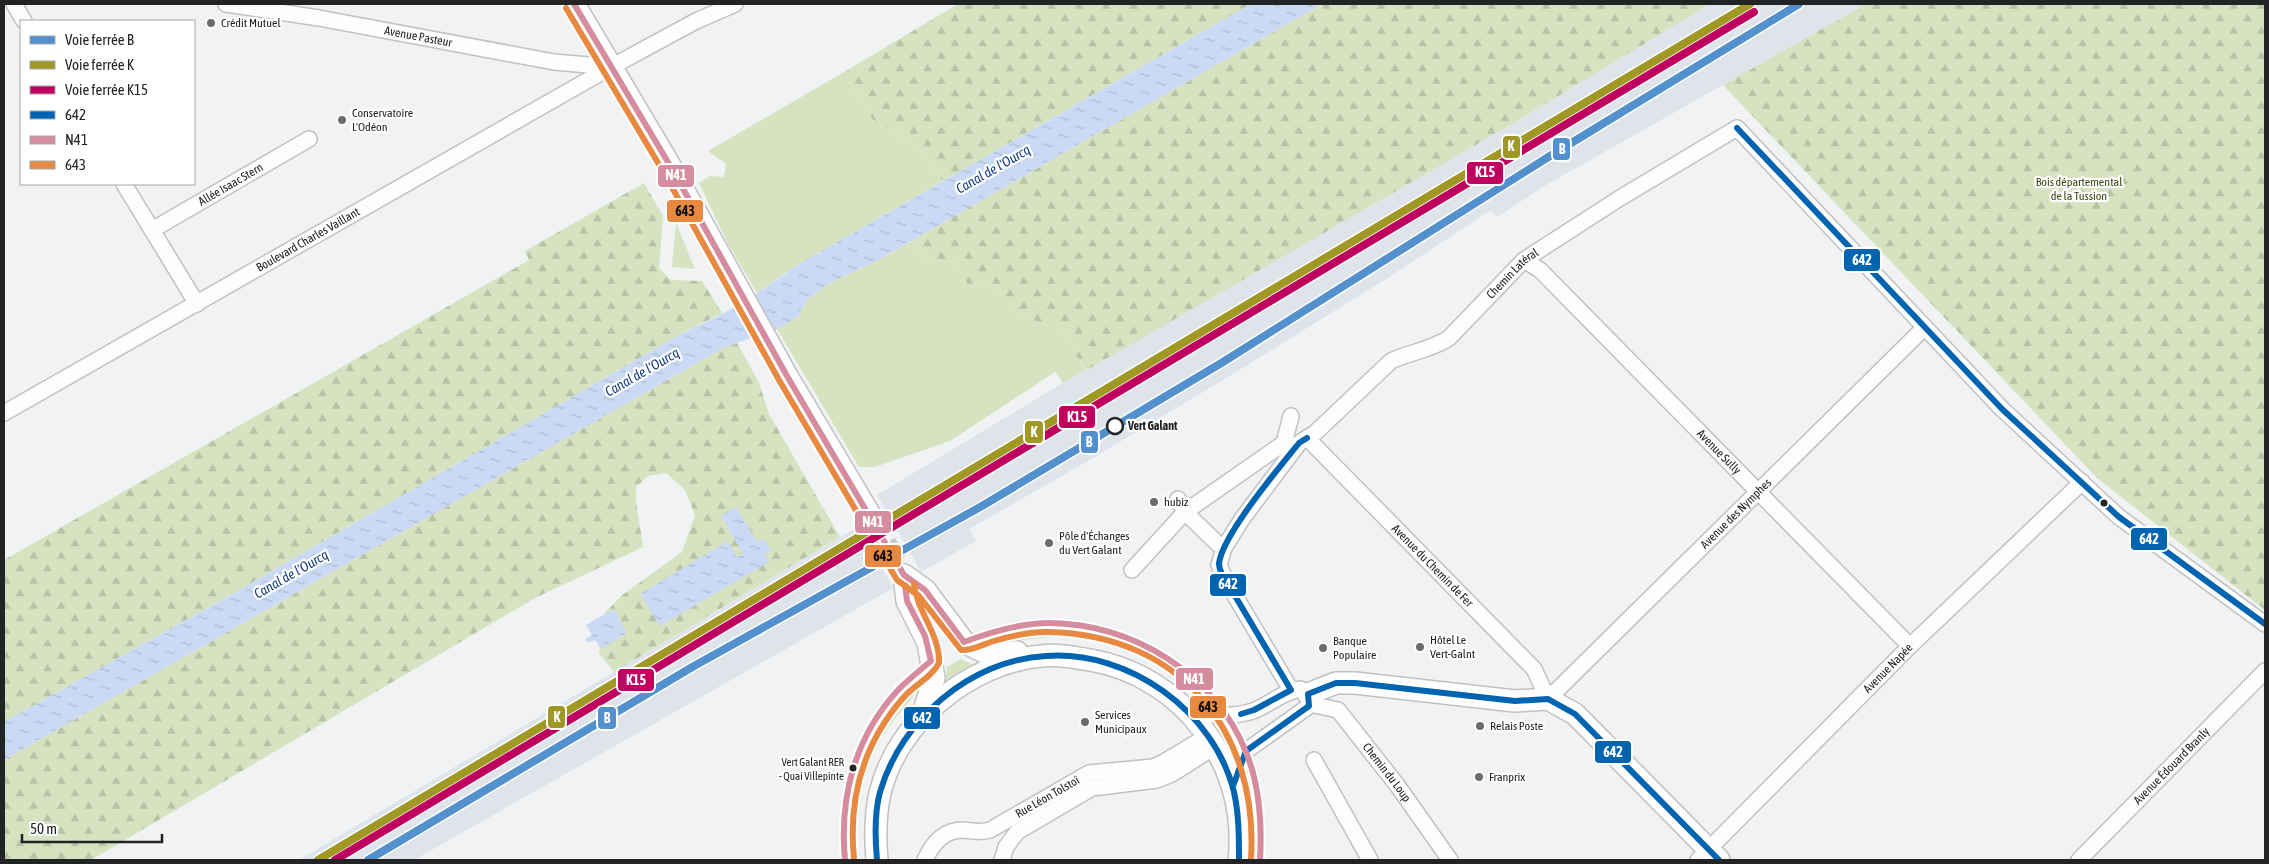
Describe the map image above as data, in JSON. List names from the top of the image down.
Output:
{
  "streets": {
    "street": [
      "Avenue Pasteur",
      "Allée Isaac Stern",
      "Boulevard Charles Vaillant",
      "Chemin Latéral",
      "Avenue Sully",
      "Avenue des Nymphes",
      "Avenue du Chemin de Fer",
      "Avenue Napée",
      "Avenue Édouard Branly",
      "Chemin du Loup",
      "Rue Léon Tolstoï"
    ]
  },
  "crossings": [
    ["Avenue Pasteur", "Boulevard Charles Vaillant"],
    ["Chemin Latéral", "Avenue Sully"],
    ["Chemin Latéral", "Avenue des Nymphes"],
    ["Chemin Latéral", "Avenue du Chemin de Fer"],
    ["Chemin Latéral", "Chemin du Loup"],
    ["Avenue Sully", "Avenue des Nymphes"],
    ["Avenue Sully", "Avenue Napée"],
    ["Avenue des Nymphes", "Avenue du Chemin de Fer"]
  ],
  "water": ["Canal de l'Ourcq"],
  "parks": ["Bois départemental de la Tussion"],
  "places": [
    "Crédit Mutuel",
    "Conservatoire L'Odéon",
    "Vert Galant",
    "hubiz",
    "Pôle d'Échanges du Vert Galant",
    "Hôtel Le Vert-Galnt",
    "Banque Populaire",
    "Services Municipaux",
    "Relais Poste",
    "Vert Galant RER - Quai Villepinte",
    "Franprix"
  ],
  "lines": [
    "rail line B",
    "rail line K",
    "transit line N41",
    "transit line 643",
    "rail line K15",
    "transit line 642"
  ],
  "legend": [
    "Voie ferrée B",
    "Voie ferrée K",
    "Voie ferrée K15",
    "642",
    "N41",
    "643"
  ],
  "scale_bar": "50 m"
}
